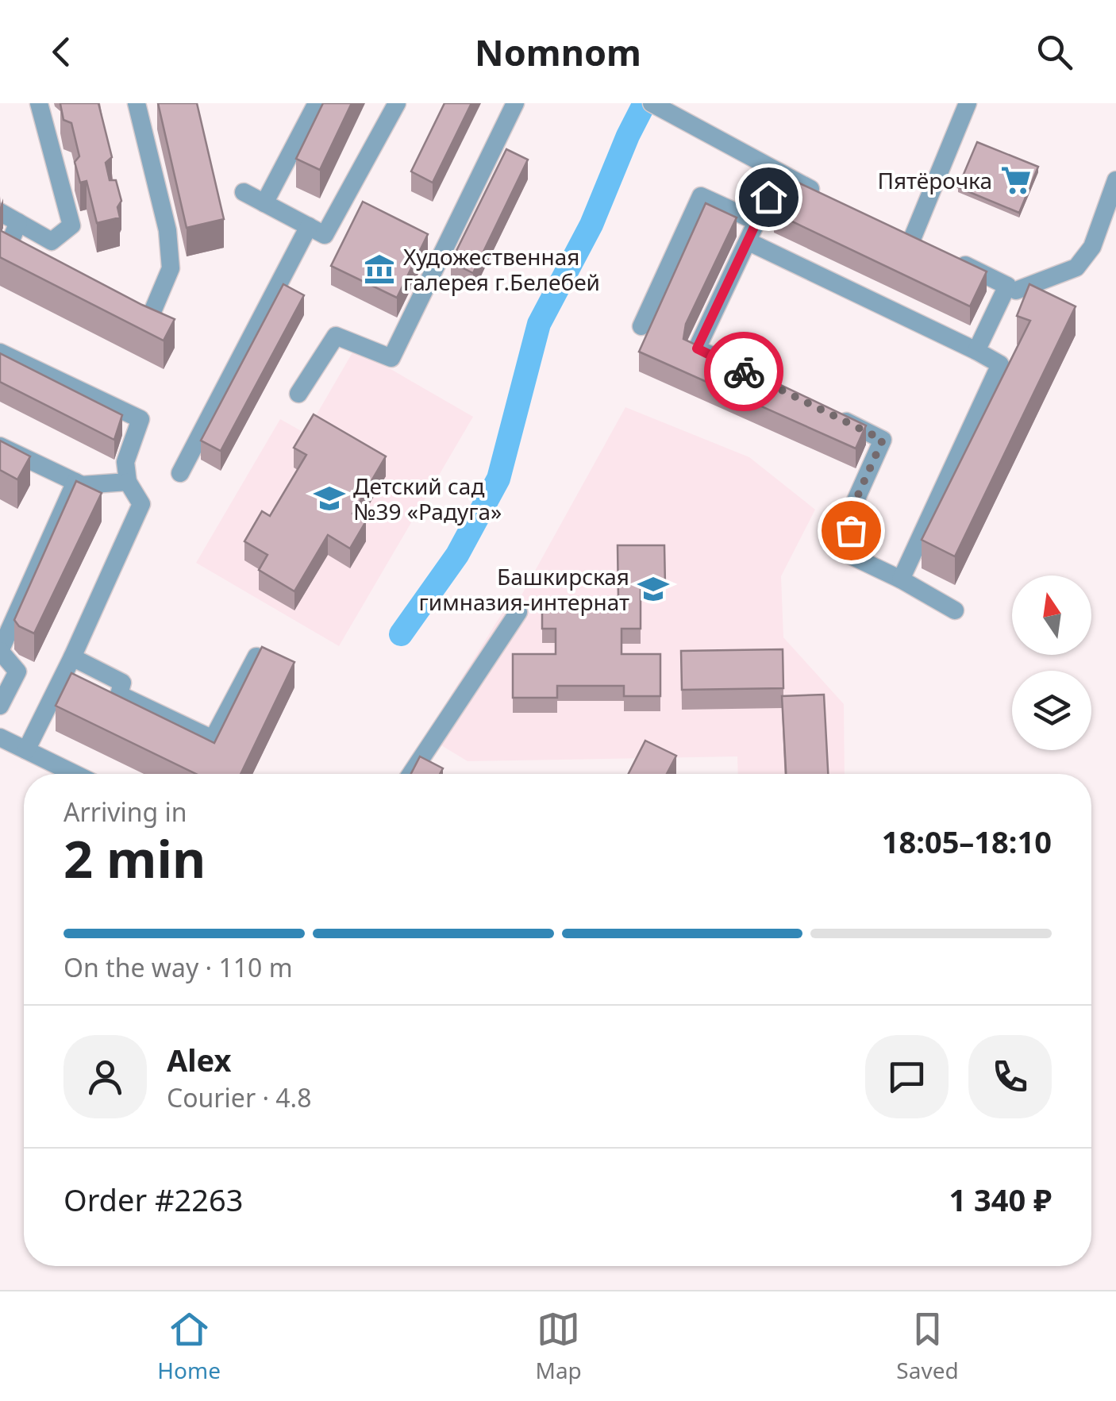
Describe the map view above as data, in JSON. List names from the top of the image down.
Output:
{
  "places": {
    "supermarket": ["Пятёрочка"],
    "museum": ["Художественная галерея г.Белебей"],
    "school or university": ["Детский сад №39 «Радуга»", "Башкирская гимназия-интернат"]
  },
  "north": "top",
  "page": {
    "header": "Nomnom",
    "heading": ["2 min", "Arriving in", "18:05–18:10"],
    "panel": [
      "Alex",
      "Courier · 4.8",
      "Order #2263",
      "1 340 ₽"
    ],
    "bar": "On the way · 110 m",
    "tabs": ["Home", "Map", "Saved"]
  }
}
